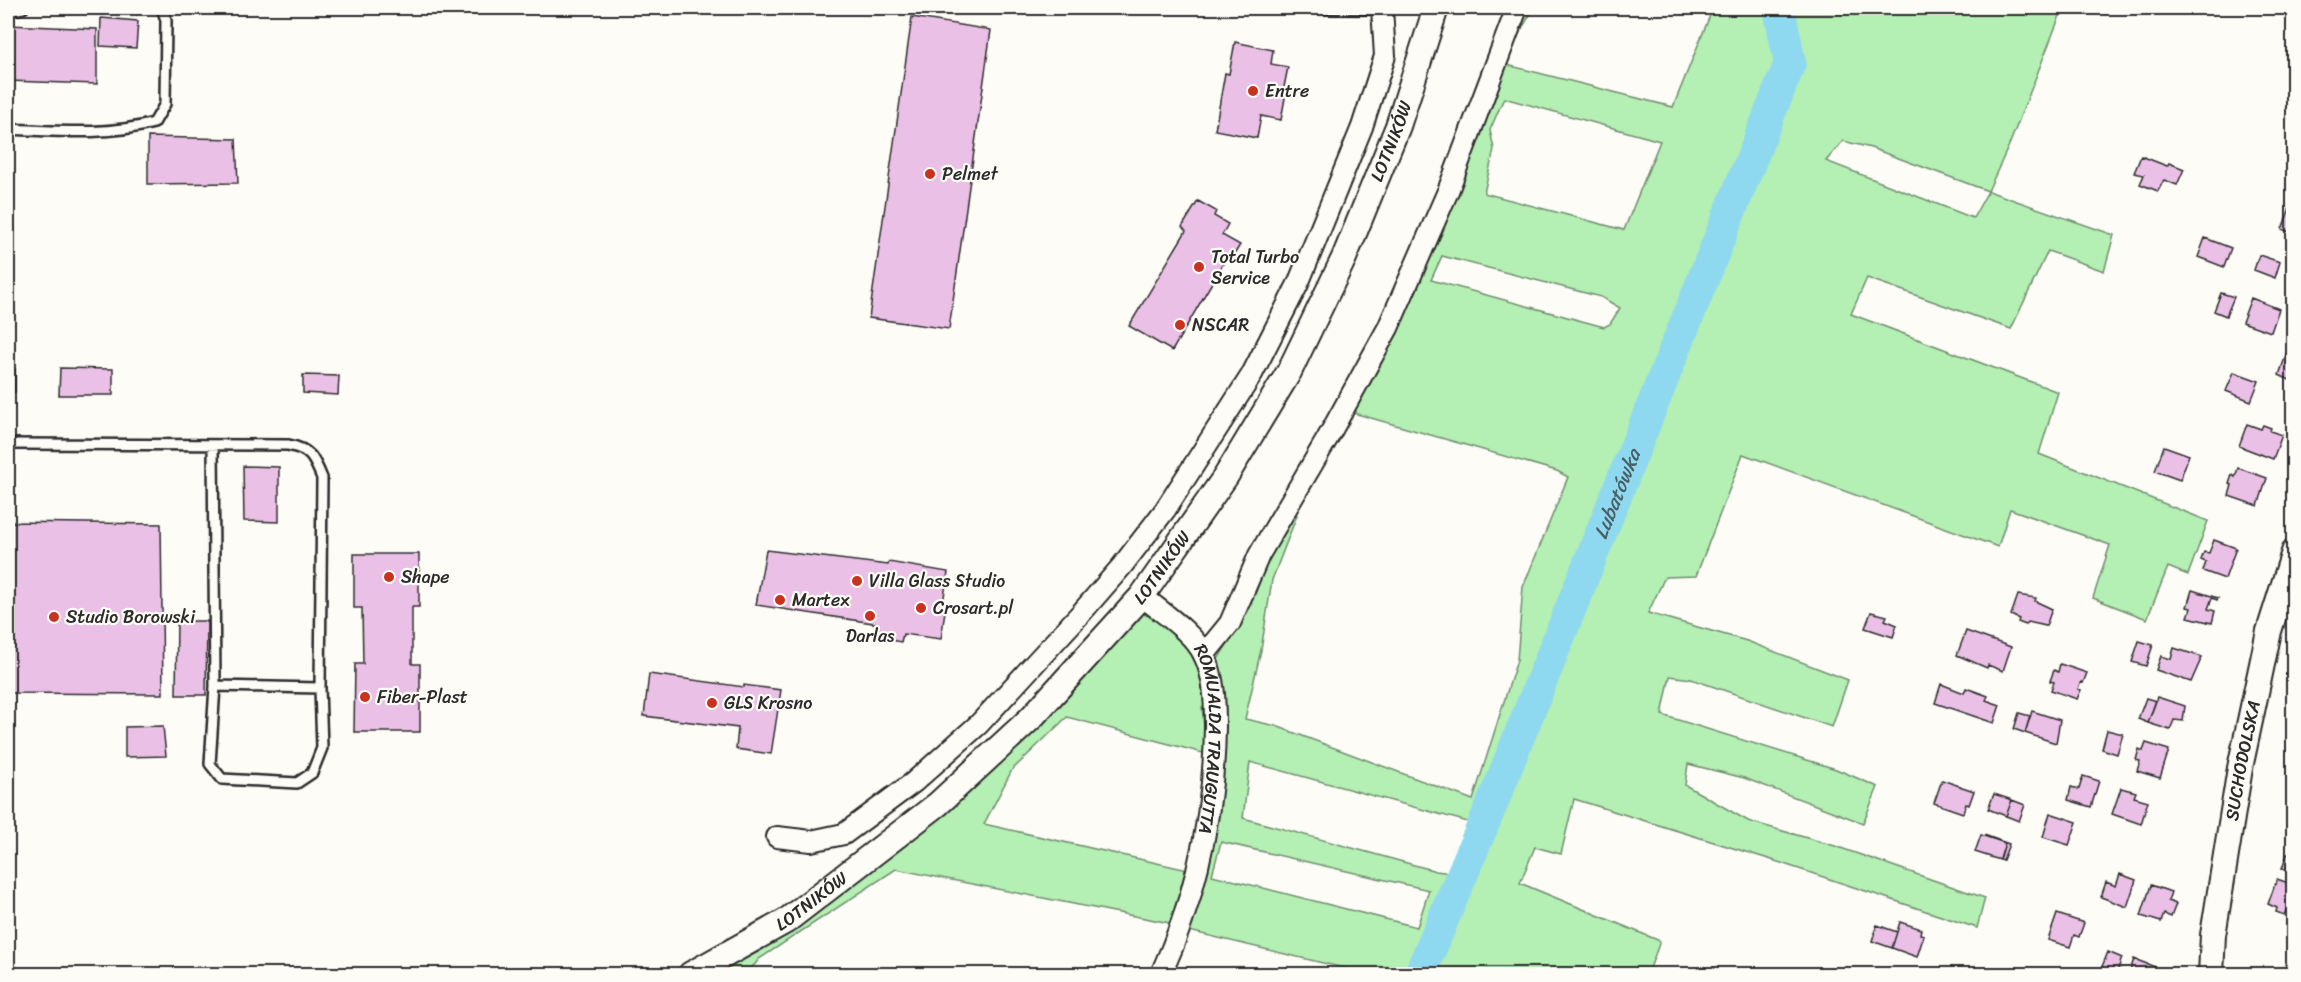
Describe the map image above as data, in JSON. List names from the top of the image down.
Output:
{
  "streets": {
    "street": ["LOTNIKÓW", "ROMUALDA TRAUGUTTA", "SUCHODOLSKA"]
  },
  "crossings": [
    ["LOTNIKÓW", "ROMUALDA TRAUGUTTA"]
  ],
  "water": ["Lubatówka"],
  "places": [
    "Entre",
    "Pelmet",
    "Total Turbo Service",
    "NSCAR",
    "Shape",
    "Villa Glass Studio",
    "Martex",
    "Crosart.pl",
    "Darlas",
    "Studio Borowski",
    "Fiber-Plast",
    "GLS Krosno"
  ]
}
